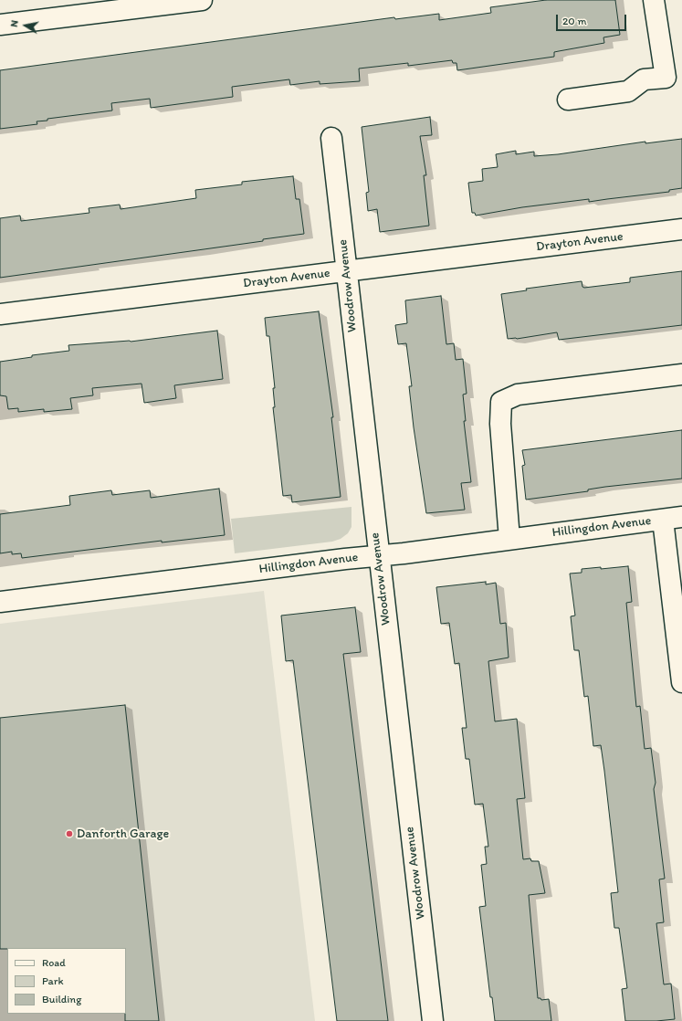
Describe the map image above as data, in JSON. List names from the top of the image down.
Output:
{
  "streets": {
    "street": ["Drayton Avenue", "Woodrow Avenue", "Hillingdon Avenue"]
  },
  "crossings": [
    ["Drayton Avenue", "Woodrow Avenue"],
    ["Woodrow Avenue", "Hillingdon Avenue"]
  ],
  "places": ["Danforth Garage"],
  "legend": ["Road", "Park", "Building"],
  "scale_bar": "20 m",
  "north": "left"
}
